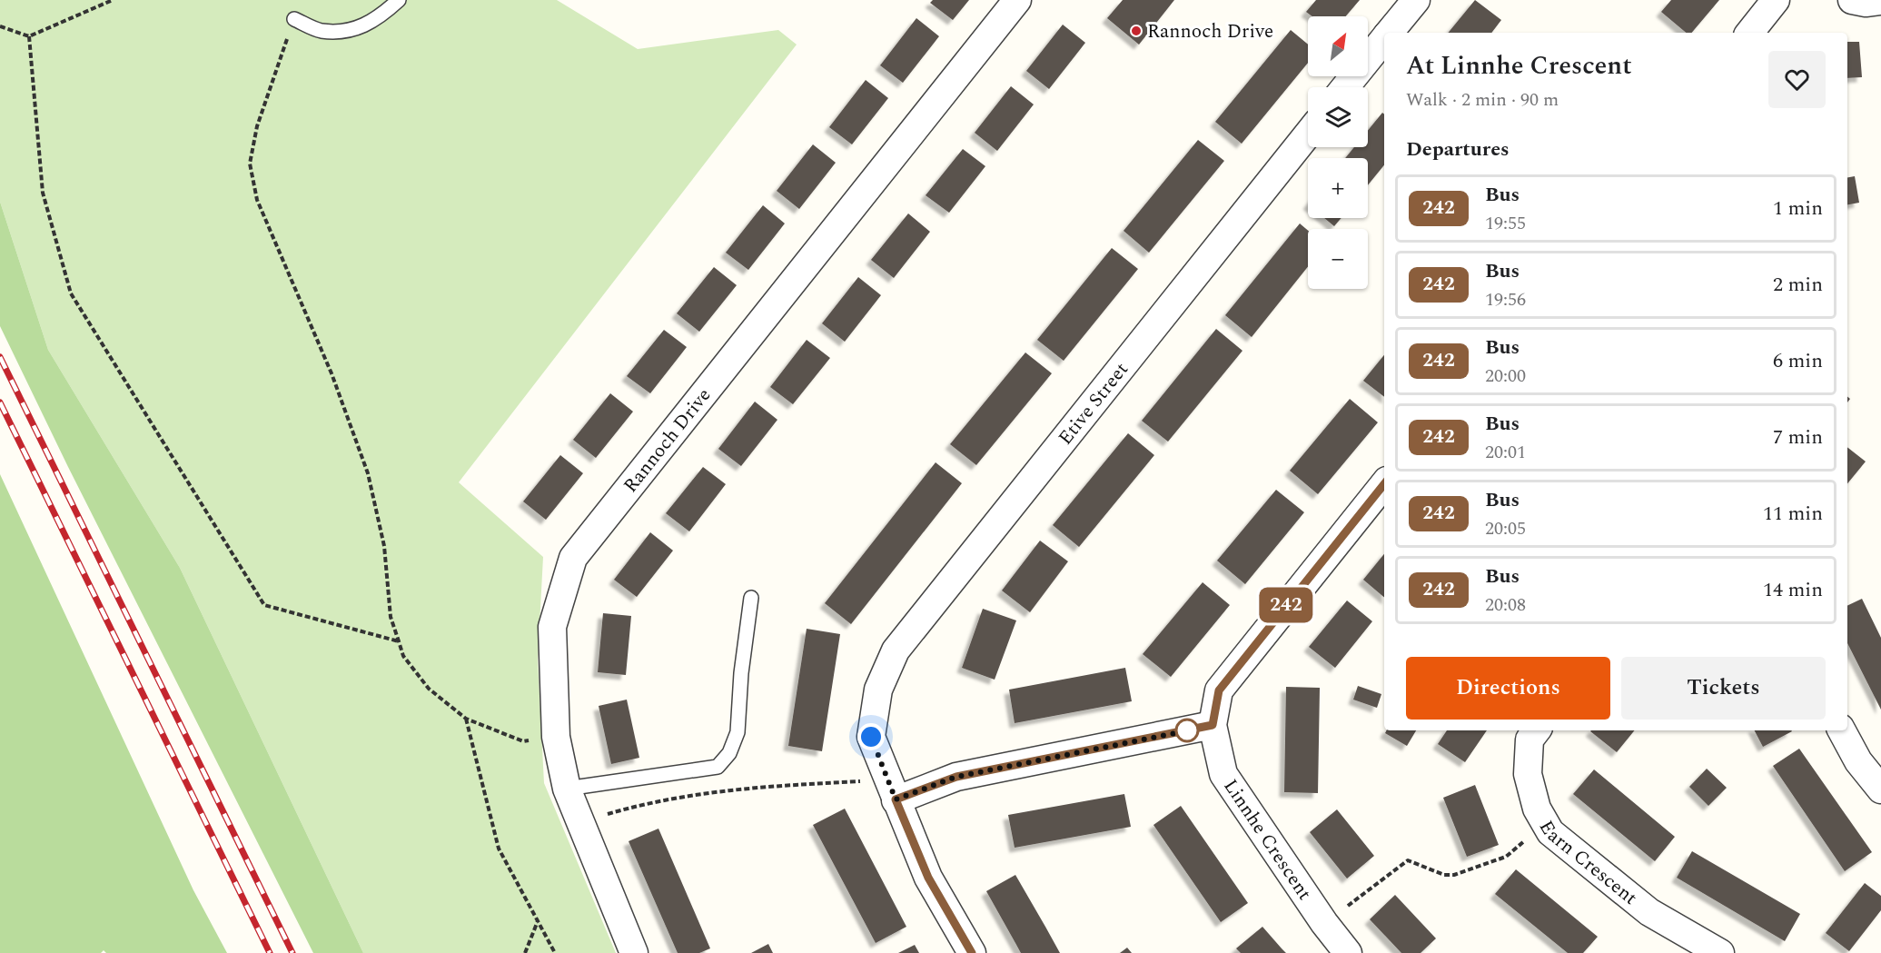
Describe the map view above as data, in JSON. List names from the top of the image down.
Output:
{
  "streets": {
    "street": [
      "Etive Street",
      "Rannoch Drive",
      "Linnhe Crescent",
      "Earn Crescent"
    ]
  },
  "places": ["Rannoch Drive"],
  "lines": ["bus line 242"],
  "north": "top right",
  "page": {
    "on_map": "242",
    "map_buttons": ["+", "−"],
    "heading": [
      ["At Linnhe Crescent", "Walk · 2 min · 90 m"],
      "Departures"
    ],
    "list": [
      {
        "mark": "242",
        "name": "Bus",
        "note": "19:55",
        "value": "1 min"
      },
      {
        "mark": "242",
        "name": "Bus",
        "note": "19:56",
        "value": "2 min"
      },
      {
        "mark": "242",
        "name": "Bus",
        "note": "20:00",
        "value": "6 min"
      },
      {
        "mark": "242",
        "name": "Bus",
        "note": "20:01",
        "value": "7 min"
      },
      {
        "mark": "242",
        "name": "Bus",
        "note": "20:05",
        "value": "11 min"
      },
      {
        "mark": "242",
        "name": "Bus",
        "note": "20:08",
        "value": "14 min"
      }
    ],
    "buttons": ["Directions", "Tickets"]
  }
}
